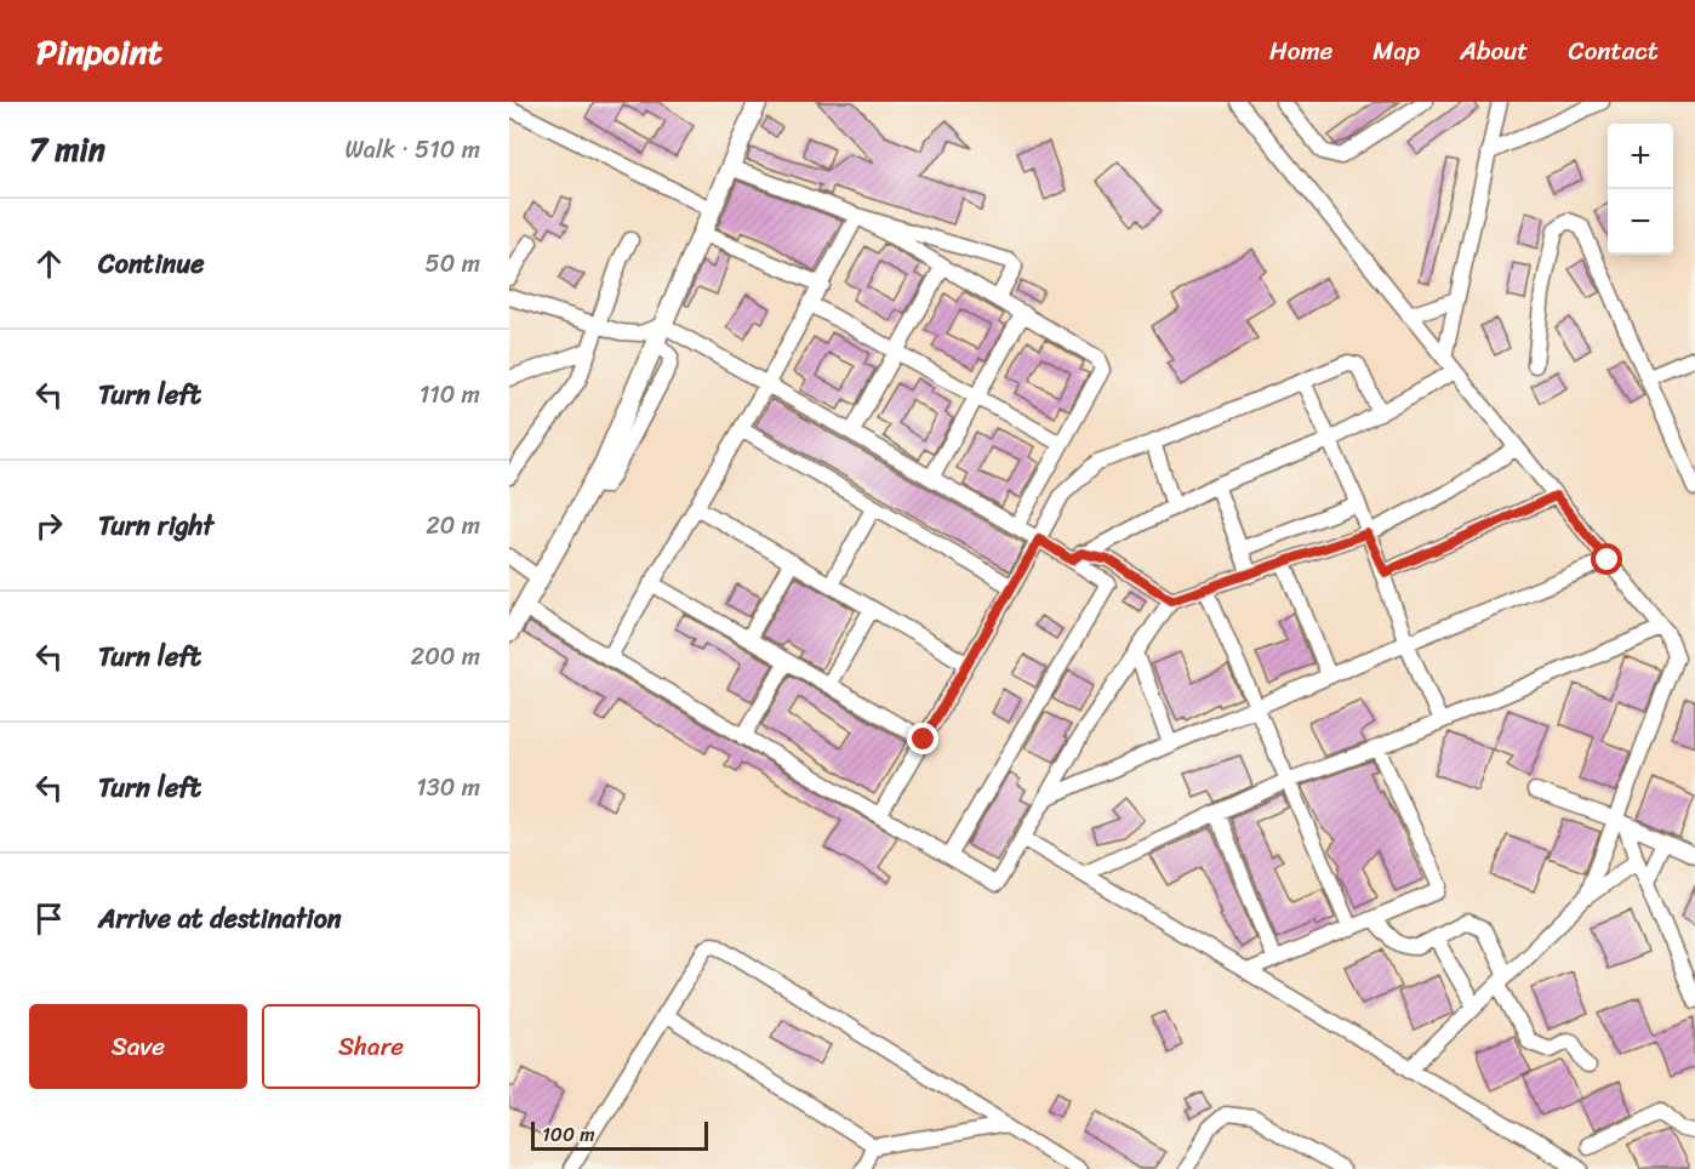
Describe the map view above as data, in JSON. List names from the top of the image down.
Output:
{
  "scale_bar": "100 m",
  "page": {
    "header": "Pinpoint",
    "nav": [
      "Home",
      "Map",
      "About",
      "Contact"
    ],
    "heading": ["7 min", "Walk · 510 m"],
    "map_buttons": ["+", "−"],
    "list": [
      ["Continue", "50 m"],
      ["Turn left", "110 m"],
      ["Turn right", "20 m"],
      ["Turn left", "200 m"],
      ["Turn left", "130 m"],
      "Arrive at destination"
    ],
    "buttons": ["Save", "Share"],
    "scale": "100 m"
  }
}
